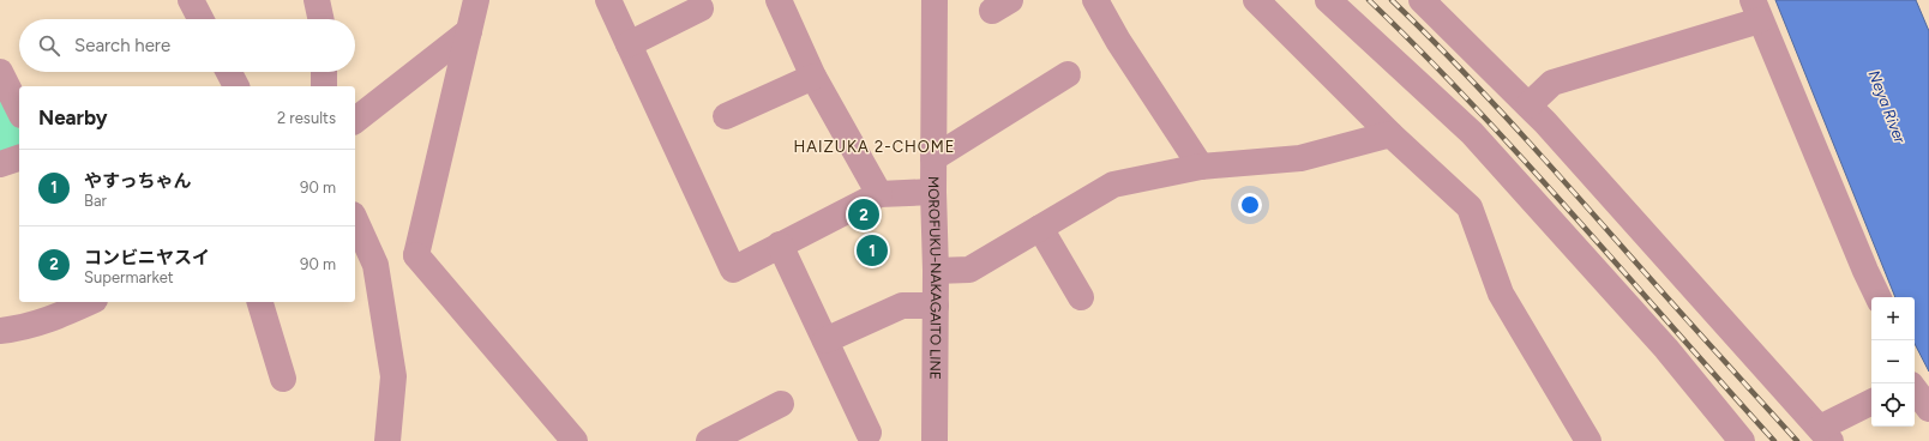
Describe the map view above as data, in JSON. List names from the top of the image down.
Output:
{
  "streets": {
    "street": ["MOROFUKU-NAKAGAITO LINE"]
  },
  "districts": ["HAIZUKA 2-CHOME"],
  "water": ["Neya River"],
  "page": {
    "search": "Search here",
    "heading": ["Nearby", "2 results"],
    "list": [
      {
        "mark": "1",
        "name": "やすっちゃん",
        "note": "Bar",
        "value": "90 m"
      },
      {
        "mark": "2",
        "name": "コンビニヤスイ",
        "note": "Supermarket",
        "value": "90 m"
      }
    ],
    "pins": ["2", "1"],
    "map_buttons": ["+", "−"]
  }
}
